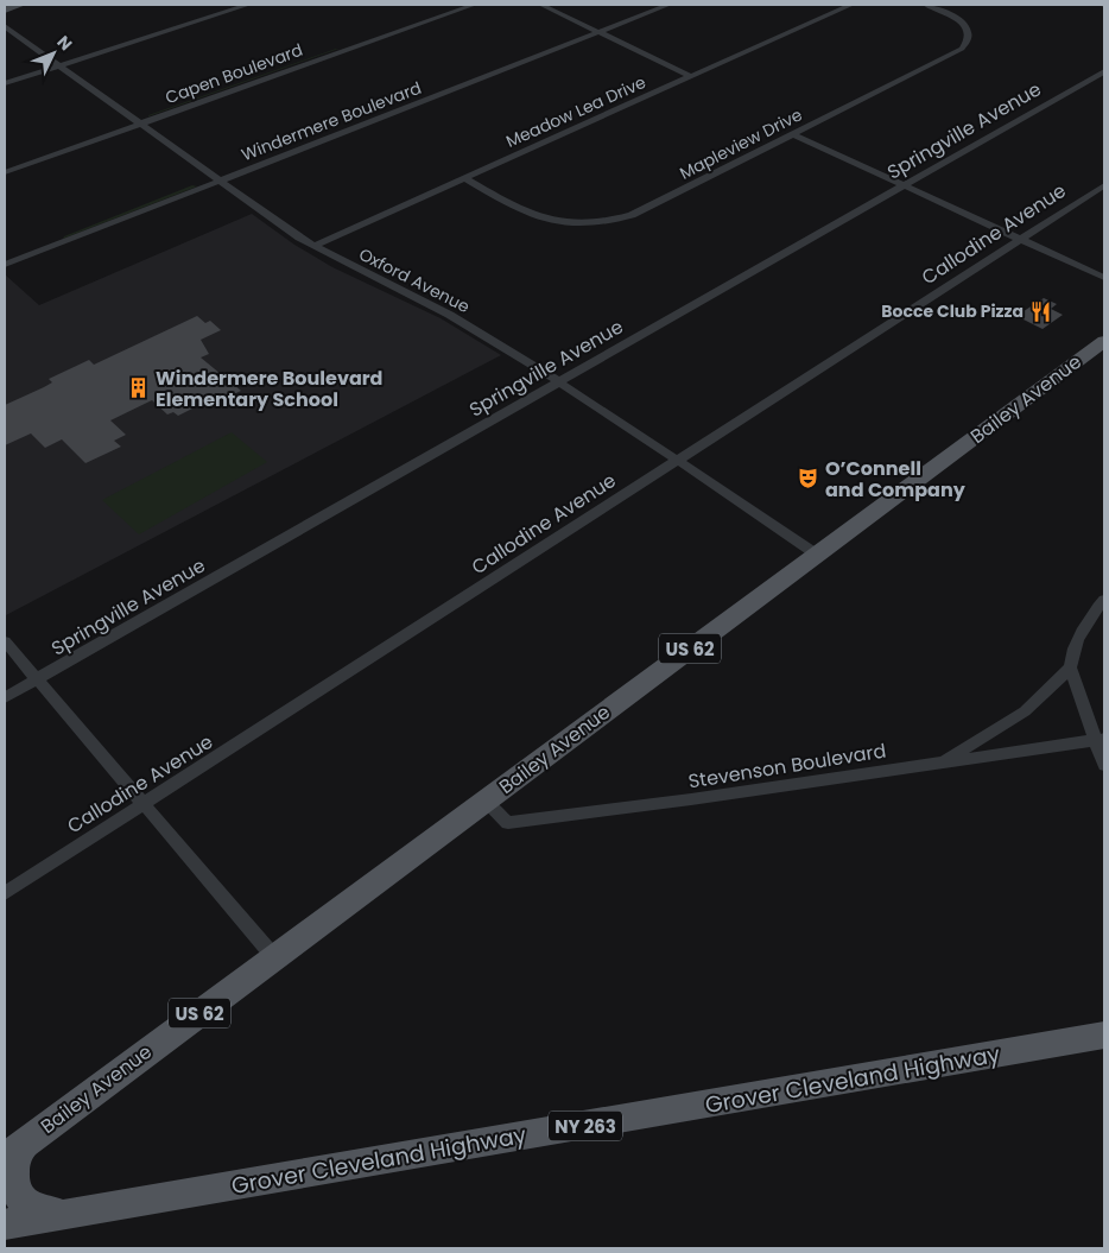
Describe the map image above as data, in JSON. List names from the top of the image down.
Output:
{
  "streets": {
    "main road": [
      "Bailey Avenue",
      "US 62",
      "Grover Cleveland Highway",
      "NY 263"
    ],
    "street": [
      "Capen Boulevard",
      "Meadow Lea Drive",
      "Windermere Boulevard",
      "Springville Avenue",
      "Mapleview Drive",
      "Callodine Avenue",
      "Oxford Avenue",
      "Stevenson Boulevard"
    ]
  },
  "crossings": [
    ["Capen Boulevard", "Oxford Avenue"],
    ["Meadow Lea Drive", "Mapleview Drive"],
    ["Meadow Lea Drive", "Oxford Avenue"],
    ["Windermere Boulevard", "Oxford Avenue"],
    ["Springville Avenue", "Oxford Avenue"],
    ["Callodine Avenue", "Oxford Avenue"],
    ["Oxford Avenue", "Bailey Avenue"],
    ["Bailey Avenue", "Stevenson Boulevard"]
  ],
  "places": {
    "restaurant": ["Bocce Club Pizza"],
    "building": ["Windermere Boulevard Elementary School"],
    "theatre": ["O’Connell and Company"]
  },
  "north": "top right"
}
